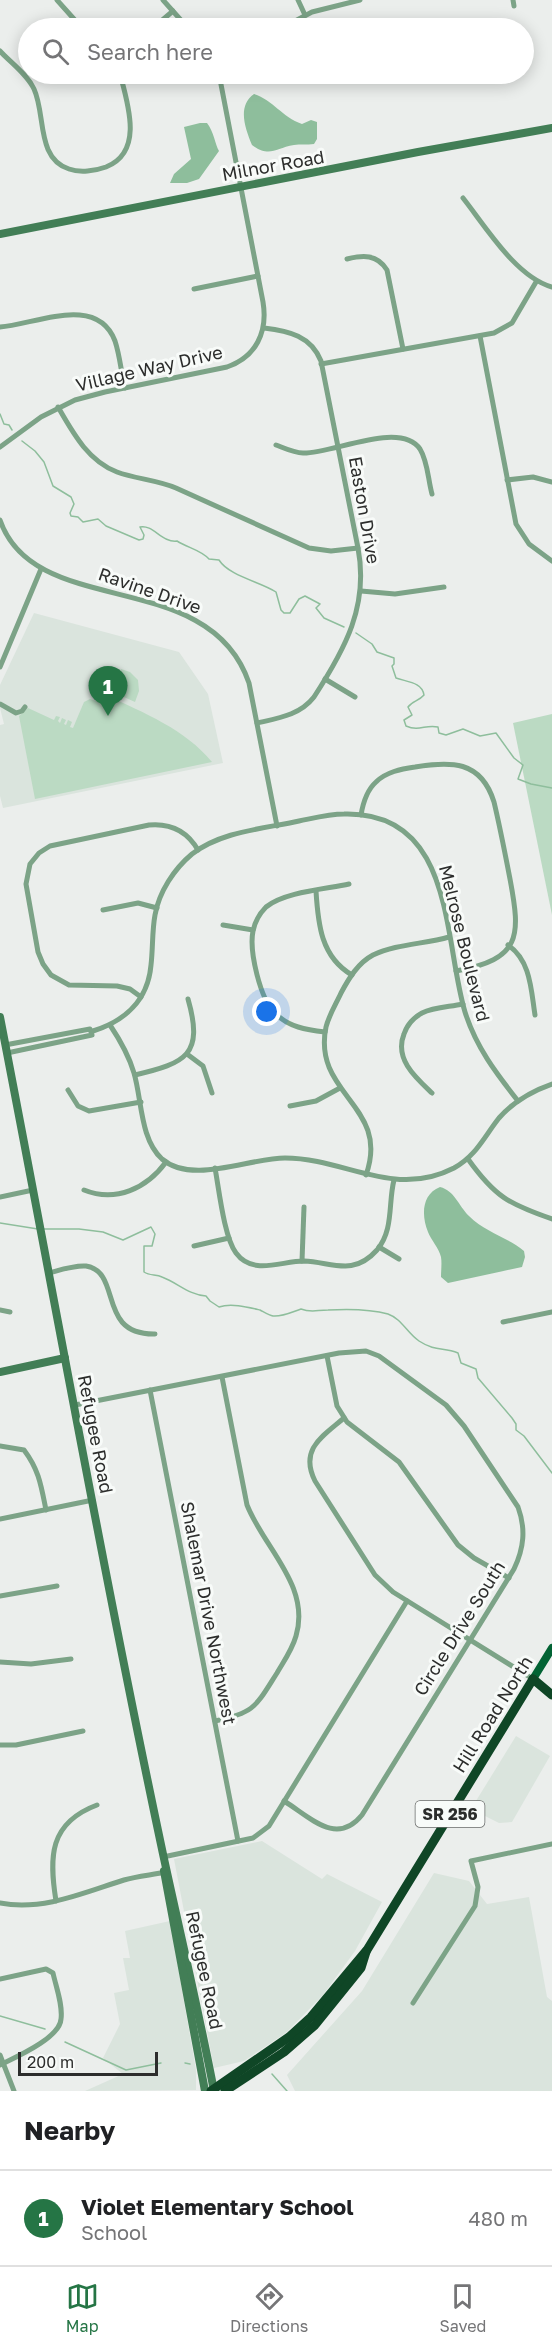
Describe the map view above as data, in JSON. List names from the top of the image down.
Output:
{
  "streets": {
    "highway": ["Hill Road North", "SR 256"],
    "main road": ["Milnor Road", "Refugee Road"],
    "street": [
      "Village Way Drive",
      "Easton Drive",
      "Ravine Drive",
      "Melrose Boulevard",
      "Shalemar Drive Northwest",
      "Circle Drive South"
    ]
  },
  "crossings": [
    ["Village Way Drive", "Easton Drive"],
    ["Easton Drive", "Ravine Drive"],
    ["Ravine Drive", "Melrose Boulevard"],
    ["Melrose Boulevard", "Refugee Road"],
    ["Refugee Road", "Circle Drive South"],
    ["Shalemar Drive Northwest", "Circle Drive South"]
  ],
  "scale_bar": "200 m",
  "page": {
    "search": "Search here",
    "pins": "1",
    "scale": "200 m",
    "heading": "Nearby",
    "list": [
      {
        "mark": "1",
        "name": "Violet Elementary School",
        "note": "School",
        "value": "480 m"
      }
    ],
    "nav": ["Map", "Directions", "Saved"]
  }
}
